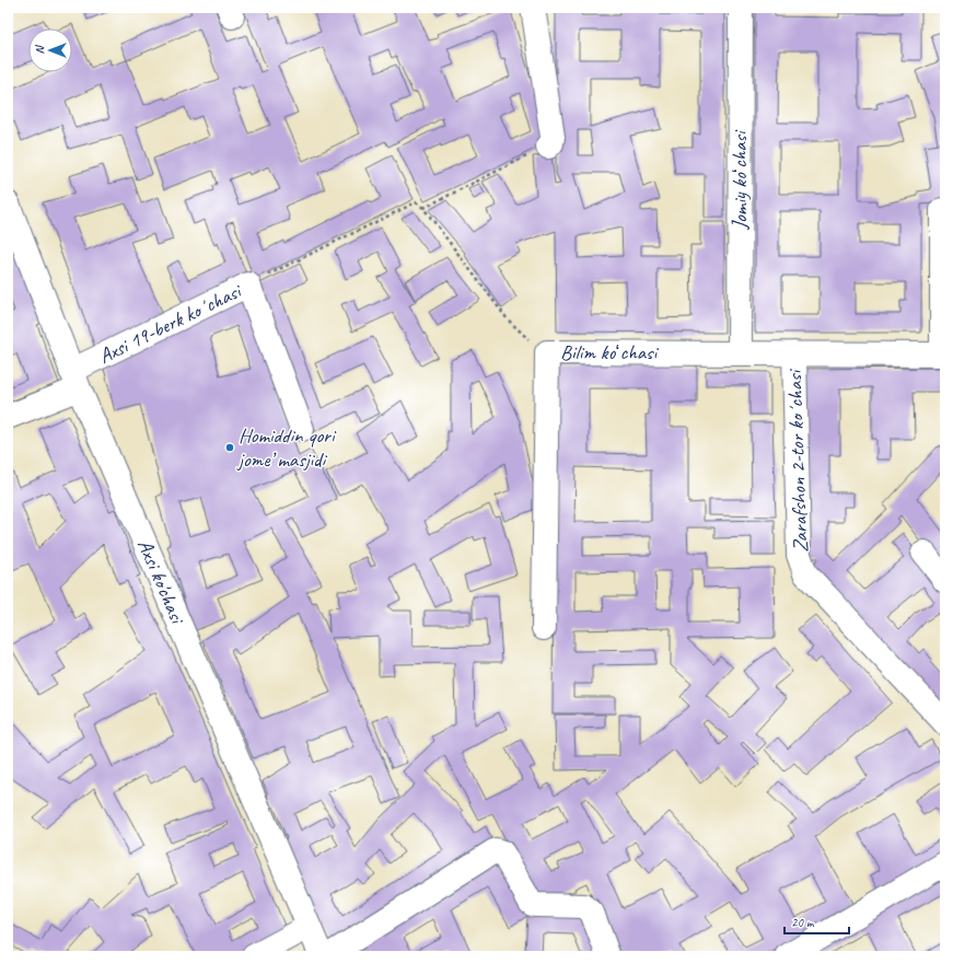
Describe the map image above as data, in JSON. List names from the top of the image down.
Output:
{
  "streets": {
    "street": [
      "Jomiy koʻchasi",
      "Аxsi 19-berk koʼchasi",
      "Bilim koʻchasi",
      "Zarafshon 2-tor koʼchasi",
      "Axsi ko'chasi"
    ]
  },
  "crossings": [
    ["Jomiy koʻchasi", "Bilim koʻchasi"],
    ["Аxsi 19-berk koʼchasi", "Axsi ko'chasi"],
    ["Bilim koʻchasi", "Zarafshon 2-tor koʼchasi"]
  ],
  "places": ["Homiddin qori jome’ masjidi"],
  "scale_bar": "20 m",
  "north": "left"
}
